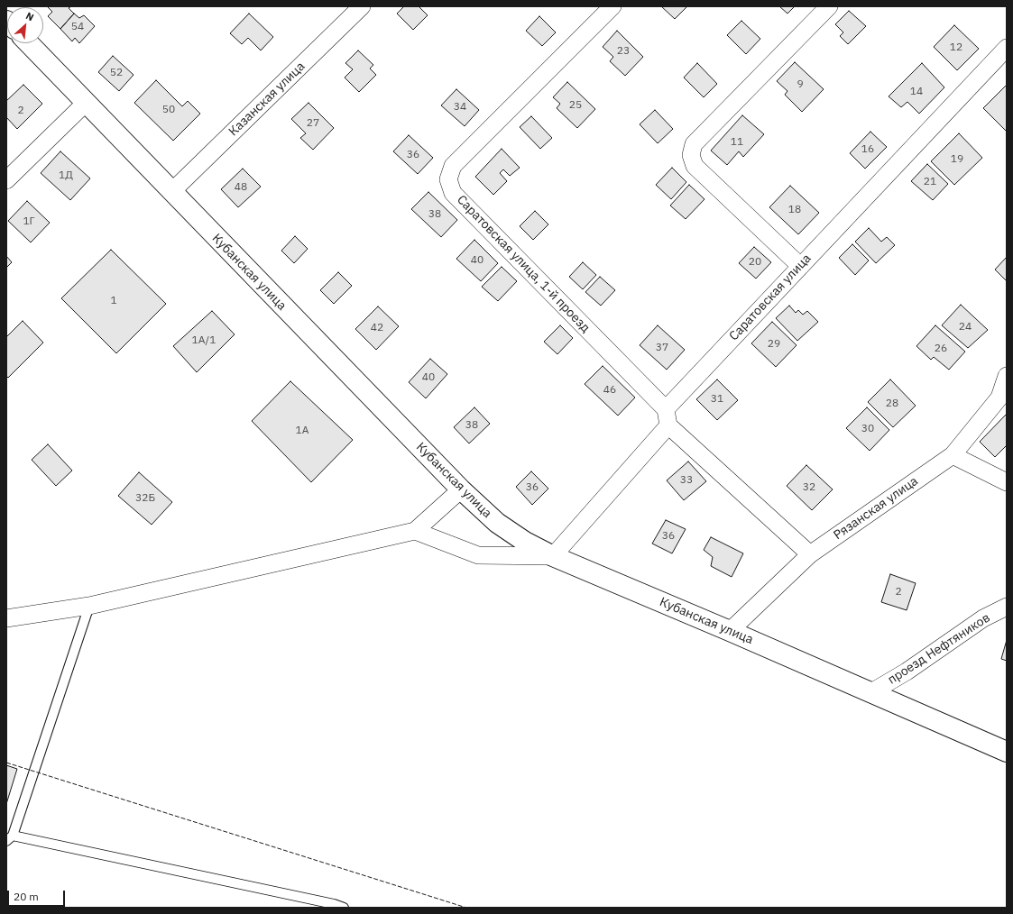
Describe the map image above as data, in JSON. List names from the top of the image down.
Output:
{
  "streets": {
    "street": [
      "Казанская улица",
      "Саратовская улица, 1-й проезд",
      "Кубанская улица",
      "Саратовская улица",
      "Рязанская улица",
      "проезд Нефтяников"
    ]
  },
  "crossings": [
    ["Казанская улица", "Кубанская улица"],
    ["Саратовская улица, 1-й проезд", "Саратовская улица"],
    ["Саратовская улица, 1-й проезд", "Рязанская улица"],
    ["Кубанская улица", "Саратовская улица"],
    ["Кубанская улица", "Рязанская улица"],
    ["Кубанская улица", "проезд Нефтяников"]
  ],
  "house_numbers": [
    "54",
    "12",
    "23",
    "52",
    "9",
    "14",
    "25",
    "34",
    "50",
    "2",
    "27",
    "11",
    "16",
    "36",
    "19",
    "1Д",
    "21",
    "48",
    "18",
    "38",
    "1Г",
    "40",
    "20",
    "1",
    "24",
    "42",
    "1А/1",
    "29",
    "37",
    "26",
    "40",
    "46",
    "31",
    "28",
    "38",
    "30",
    "1А",
    "33",
    "36",
    "32",
    "32Б",
    "36",
    "2"
  ],
  "scale_bar": "20 m",
  "north": "top right"
}
